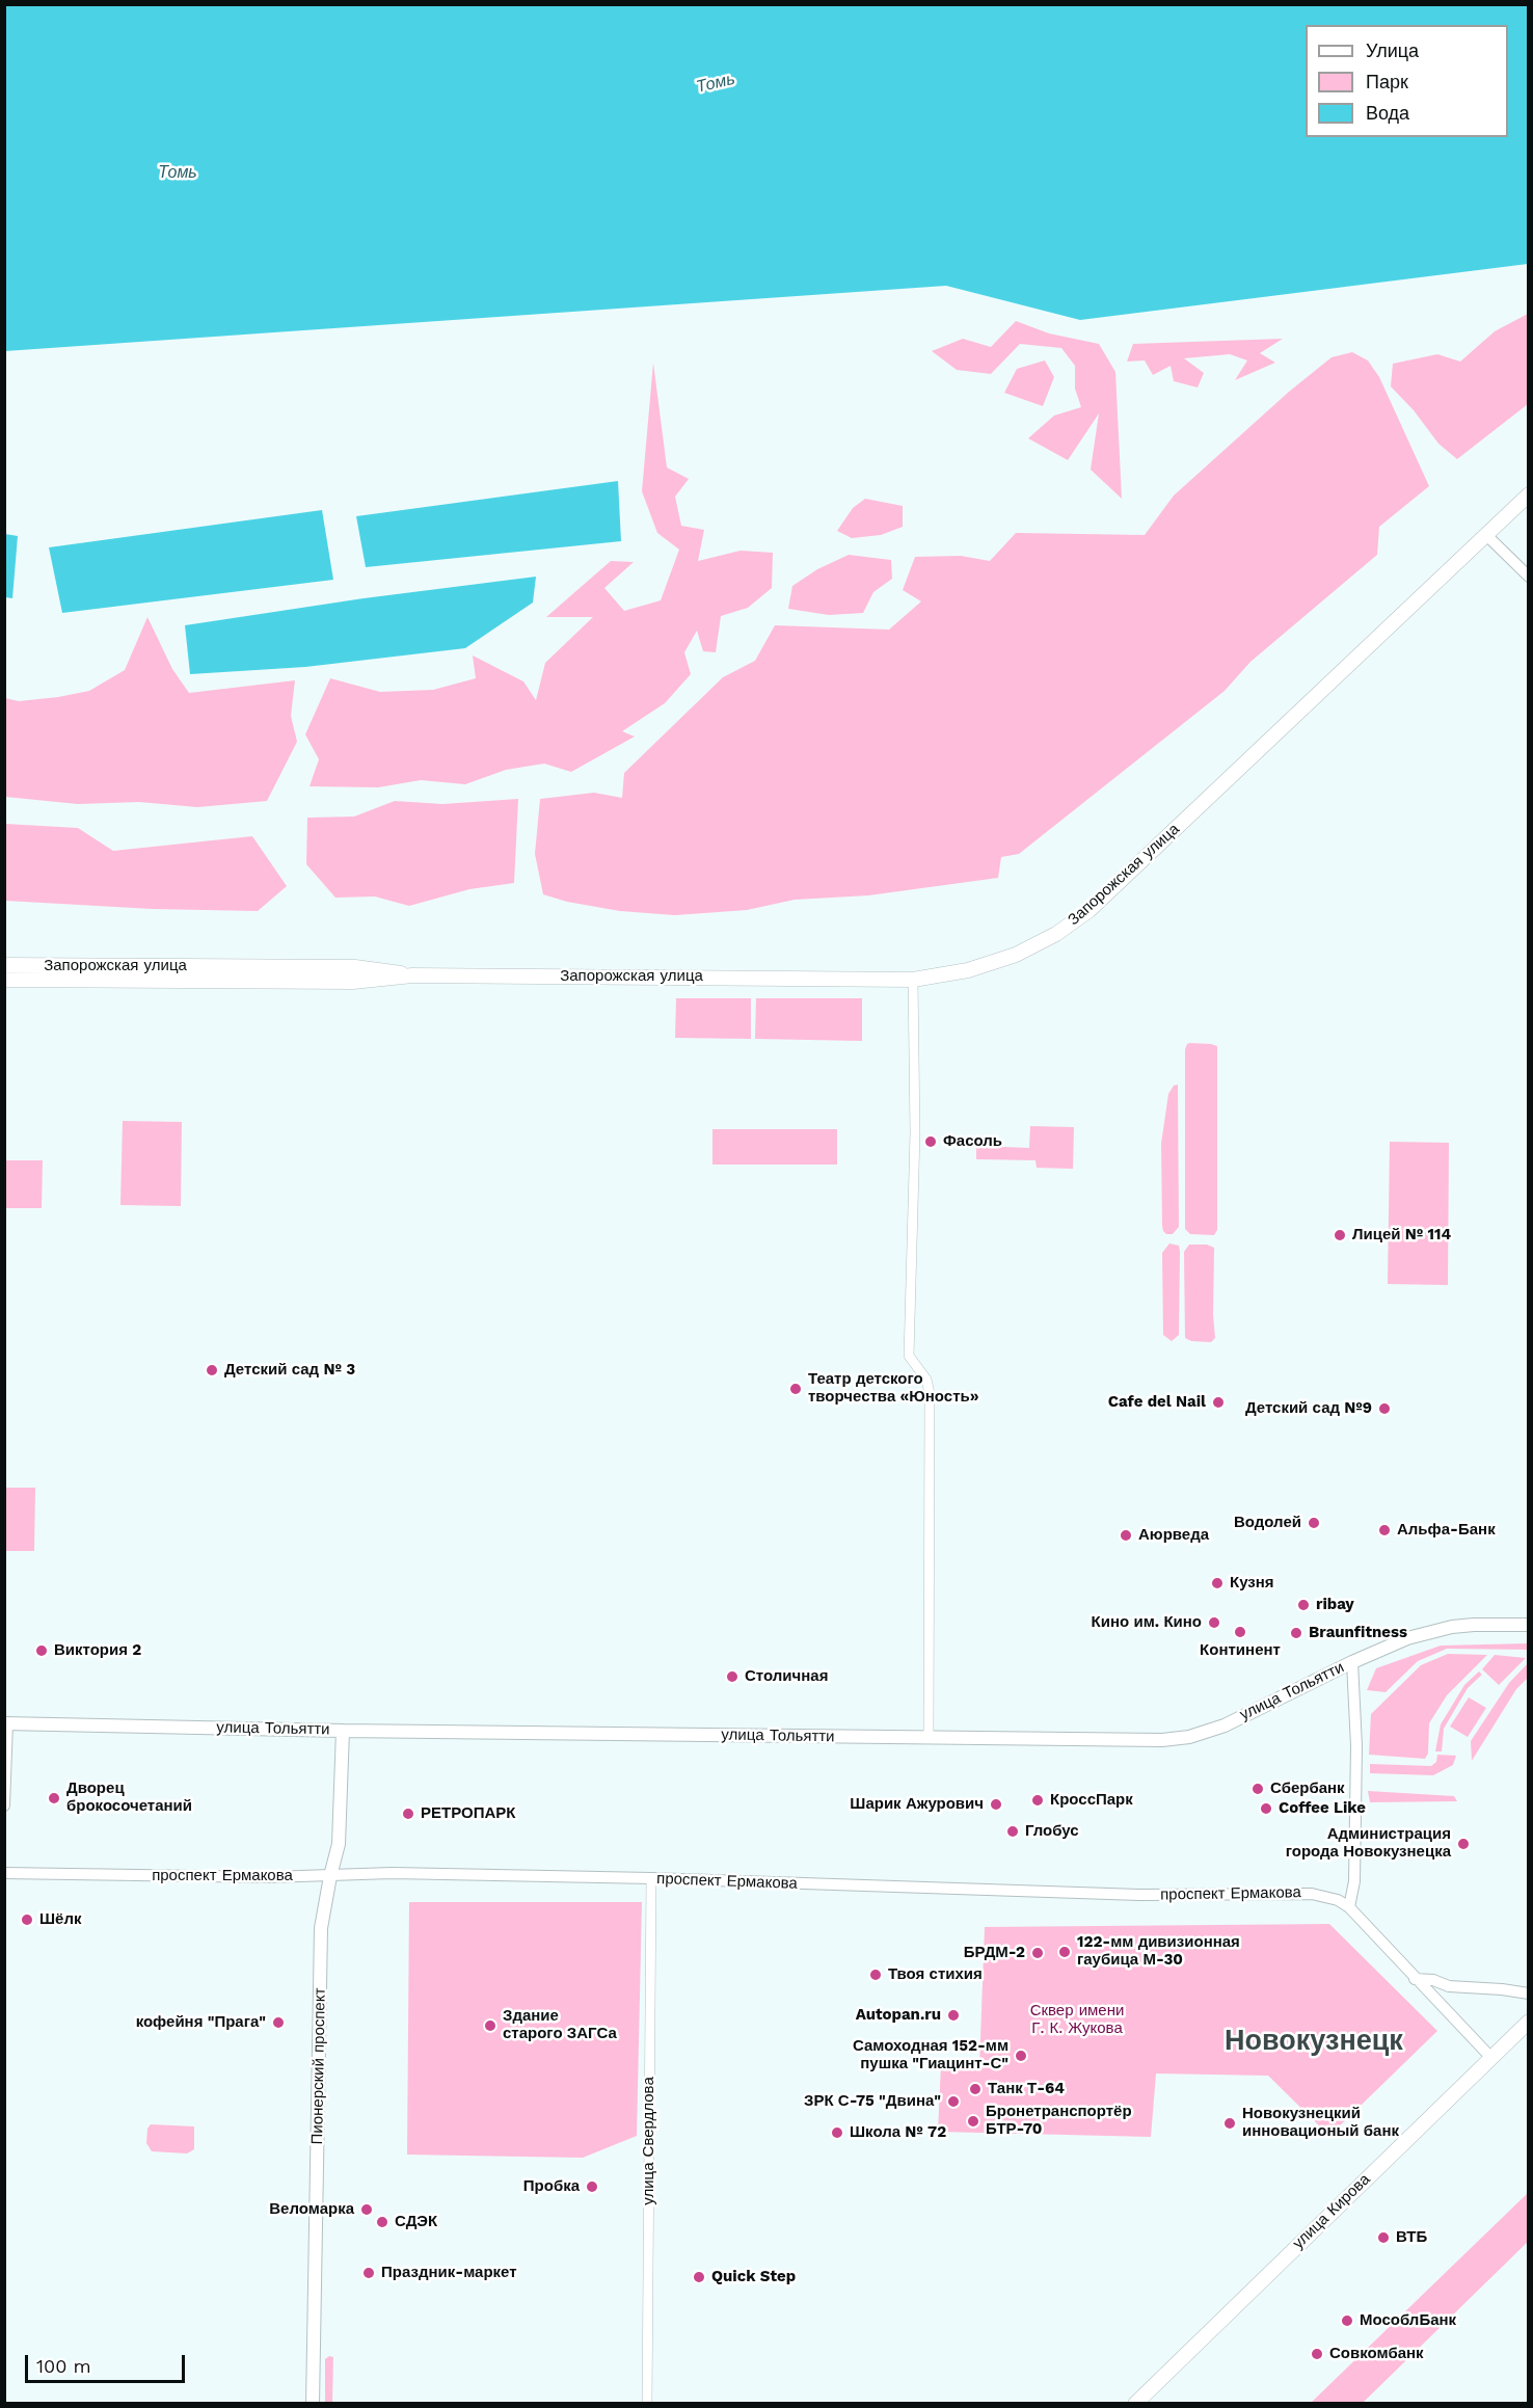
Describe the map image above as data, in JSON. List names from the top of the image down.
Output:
{
  "streets": {
    "main road": [
      "Запорожская улица",
      "улица Тольятти",
      "Пионерский проспект",
      "улица Кирова"
    ],
    "street": ["проспект Ермакова", "улица Свердлова"]
  },
  "crossings": [
    ["улица Тольятти", "Пионерский проспект"],
    ["проспект Ермакова", "Пионерский проспект"],
    ["проспект Ермакова", "улица Свердлова"],
    ["проспект Ермакова", "улица Кирова"]
  ],
  "districts": ["Новокузнецк"],
  "water": ["Томь"],
  "parks": ["Сквер имени Г. К. Жукова"],
  "places": [
    "Фасоль",
    "Лицей № 114",
    "Детский сад № 3",
    "Театр детского творчества «Юность»",
    "Cafe del Nail",
    "Детский сад №9",
    "Водолей",
    "Альфа-Банк",
    "Аюрведа",
    "Кузня",
    "ribay",
    "Кино им. Кино",
    "Континент",
    "Braunfitness",
    "Виктория 2",
    "Столичная",
    "Сбербанк",
    "Дворец брокосочетаний",
    "КроссПарк",
    "Шарик Ажурович",
    "Coffee Like",
    "РЕТРОПАРК",
    "Глобус",
    "Администрация города Новокузнецка",
    "Шёлк",
    "122-мм дивизионная гаубица М-30",
    "БРДМ-2",
    "Твоя стихия",
    "Autopan.ru",
    "кофейня \"Прага\"",
    "Здание старого ЗАГСа",
    "Самоходная 152-мм пушка \"Гиацинт-С\"",
    "Танк Т-64",
    "ЗРК С-75 \"Двина\"",
    "Бронетранспортёр БТР-70",
    "Новокузнецкий инновационый банк",
    "Школа № 72",
    "Пробка",
    "Веломарка",
    "СДЭК",
    "ВТБ",
    "Праздник-маркет",
    "Quick Step",
    "МособлБанк",
    "Совкомбанк"
  ],
  "legend": ["Улица", "Парк", "Вода"],
  "scale_bar": "100 m"
}
